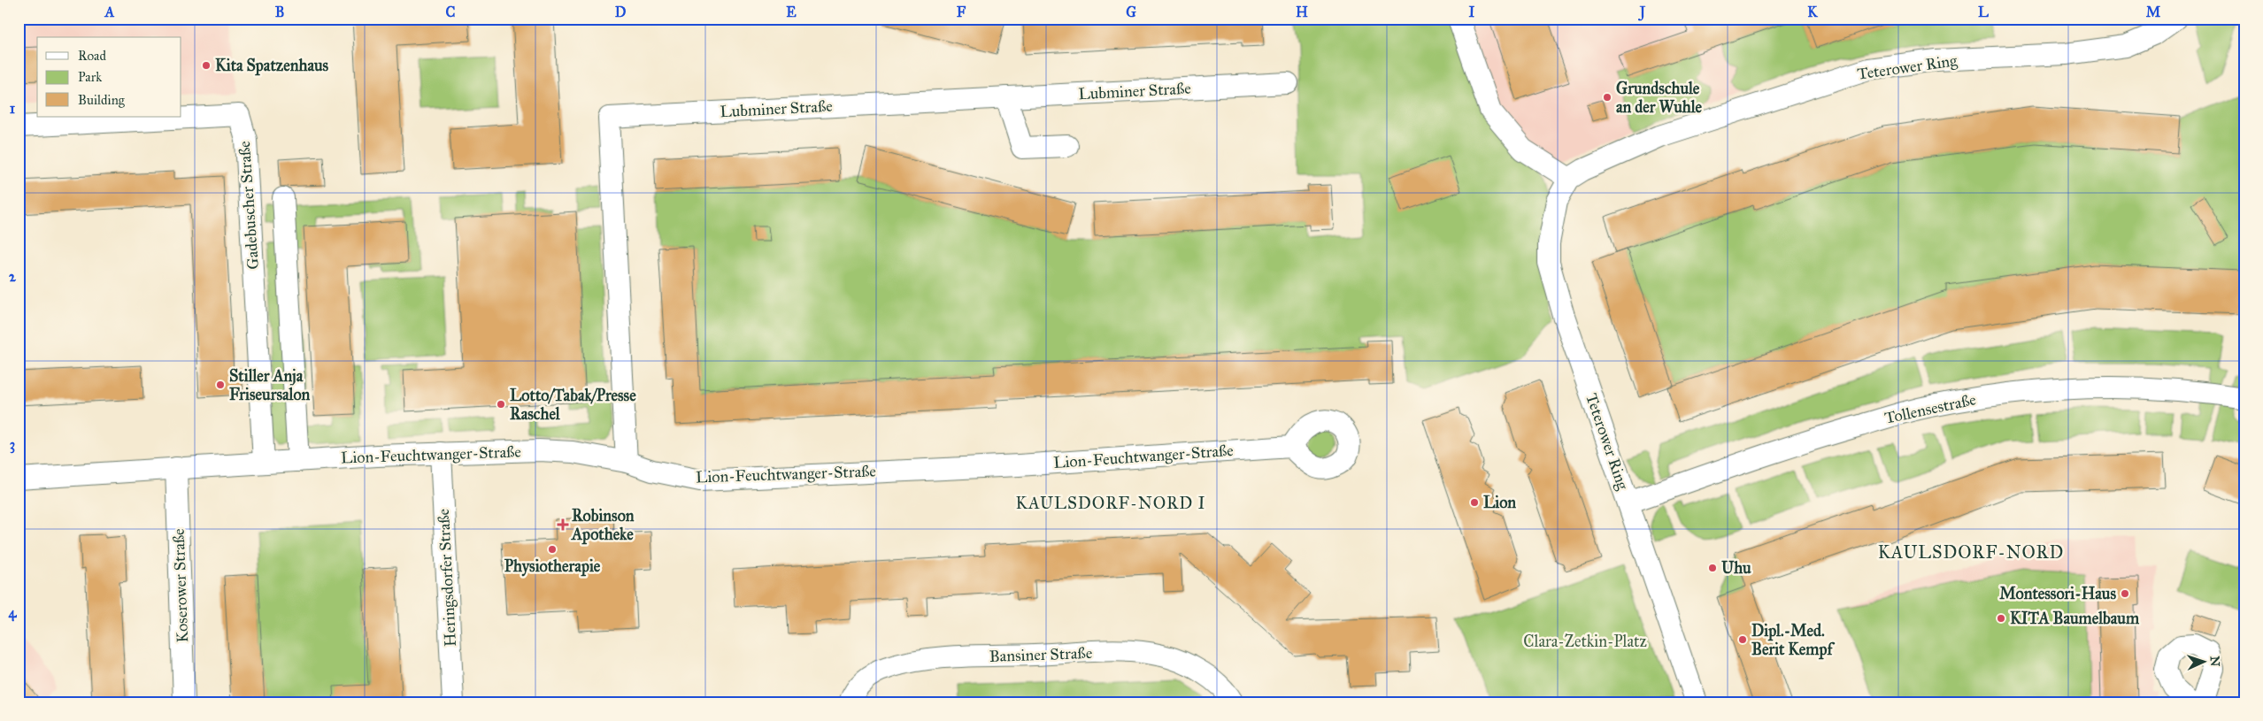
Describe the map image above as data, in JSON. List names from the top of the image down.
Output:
{
  "streets": {
    "street": [
      "Teterower Ring",
      "Lubminer Straße",
      "Gadebuscher Straße",
      "Tollensestraße",
      "Lion-Feuchtwanger-Straße",
      "Heringsdorfer Straße",
      "Koserower Straße",
      "Bansiner Straße"
    ]
  },
  "crossings": [
    ["Teterower Ring", "Tollensestraße"],
    ["Lubminer Straße", "Lion-Feuchtwanger-Straße"],
    ["Gadebuscher Straße", "Lion-Feuchtwanger-Straße"],
    ["Lion-Feuchtwanger-Straße", "Heringsdorfer Straße"],
    ["Lion-Feuchtwanger-Straße", "Koserower Straße"]
  ],
  "districts": ["KAULSDORF-NORD I", "KAULSDORF-NORD"],
  "parks": ["Clara-Zetkin-Platz"],
  "places": {
    "other": [
      "Kita Spatzenhaus",
      "Grundschule an der Wuhle",
      "Stiller Anja Friseursalon",
      "Lotto/Tabak/Presse Raschel",
      "Lion",
      "Physiotherapie",
      "Uhu",
      "Montessori-Haus",
      "KITA Baumelbaum",
      "Dipl.-Med. Berit Kempf"
    ],
    "health": ["Robinson Apotheke"]
  },
  "legend": ["Road", "Park", "Building"],
  "north": "right",
  "grid": {
    "columns": [
      "A",
      "B",
      "C",
      "D",
      "E",
      "F",
      "G",
      "H",
      "I",
      "J",
      "K",
      "L",
      "M"
    ],
    "rows": [
      "1",
      "2",
      "3",
      "4"
    ]
  }
}
